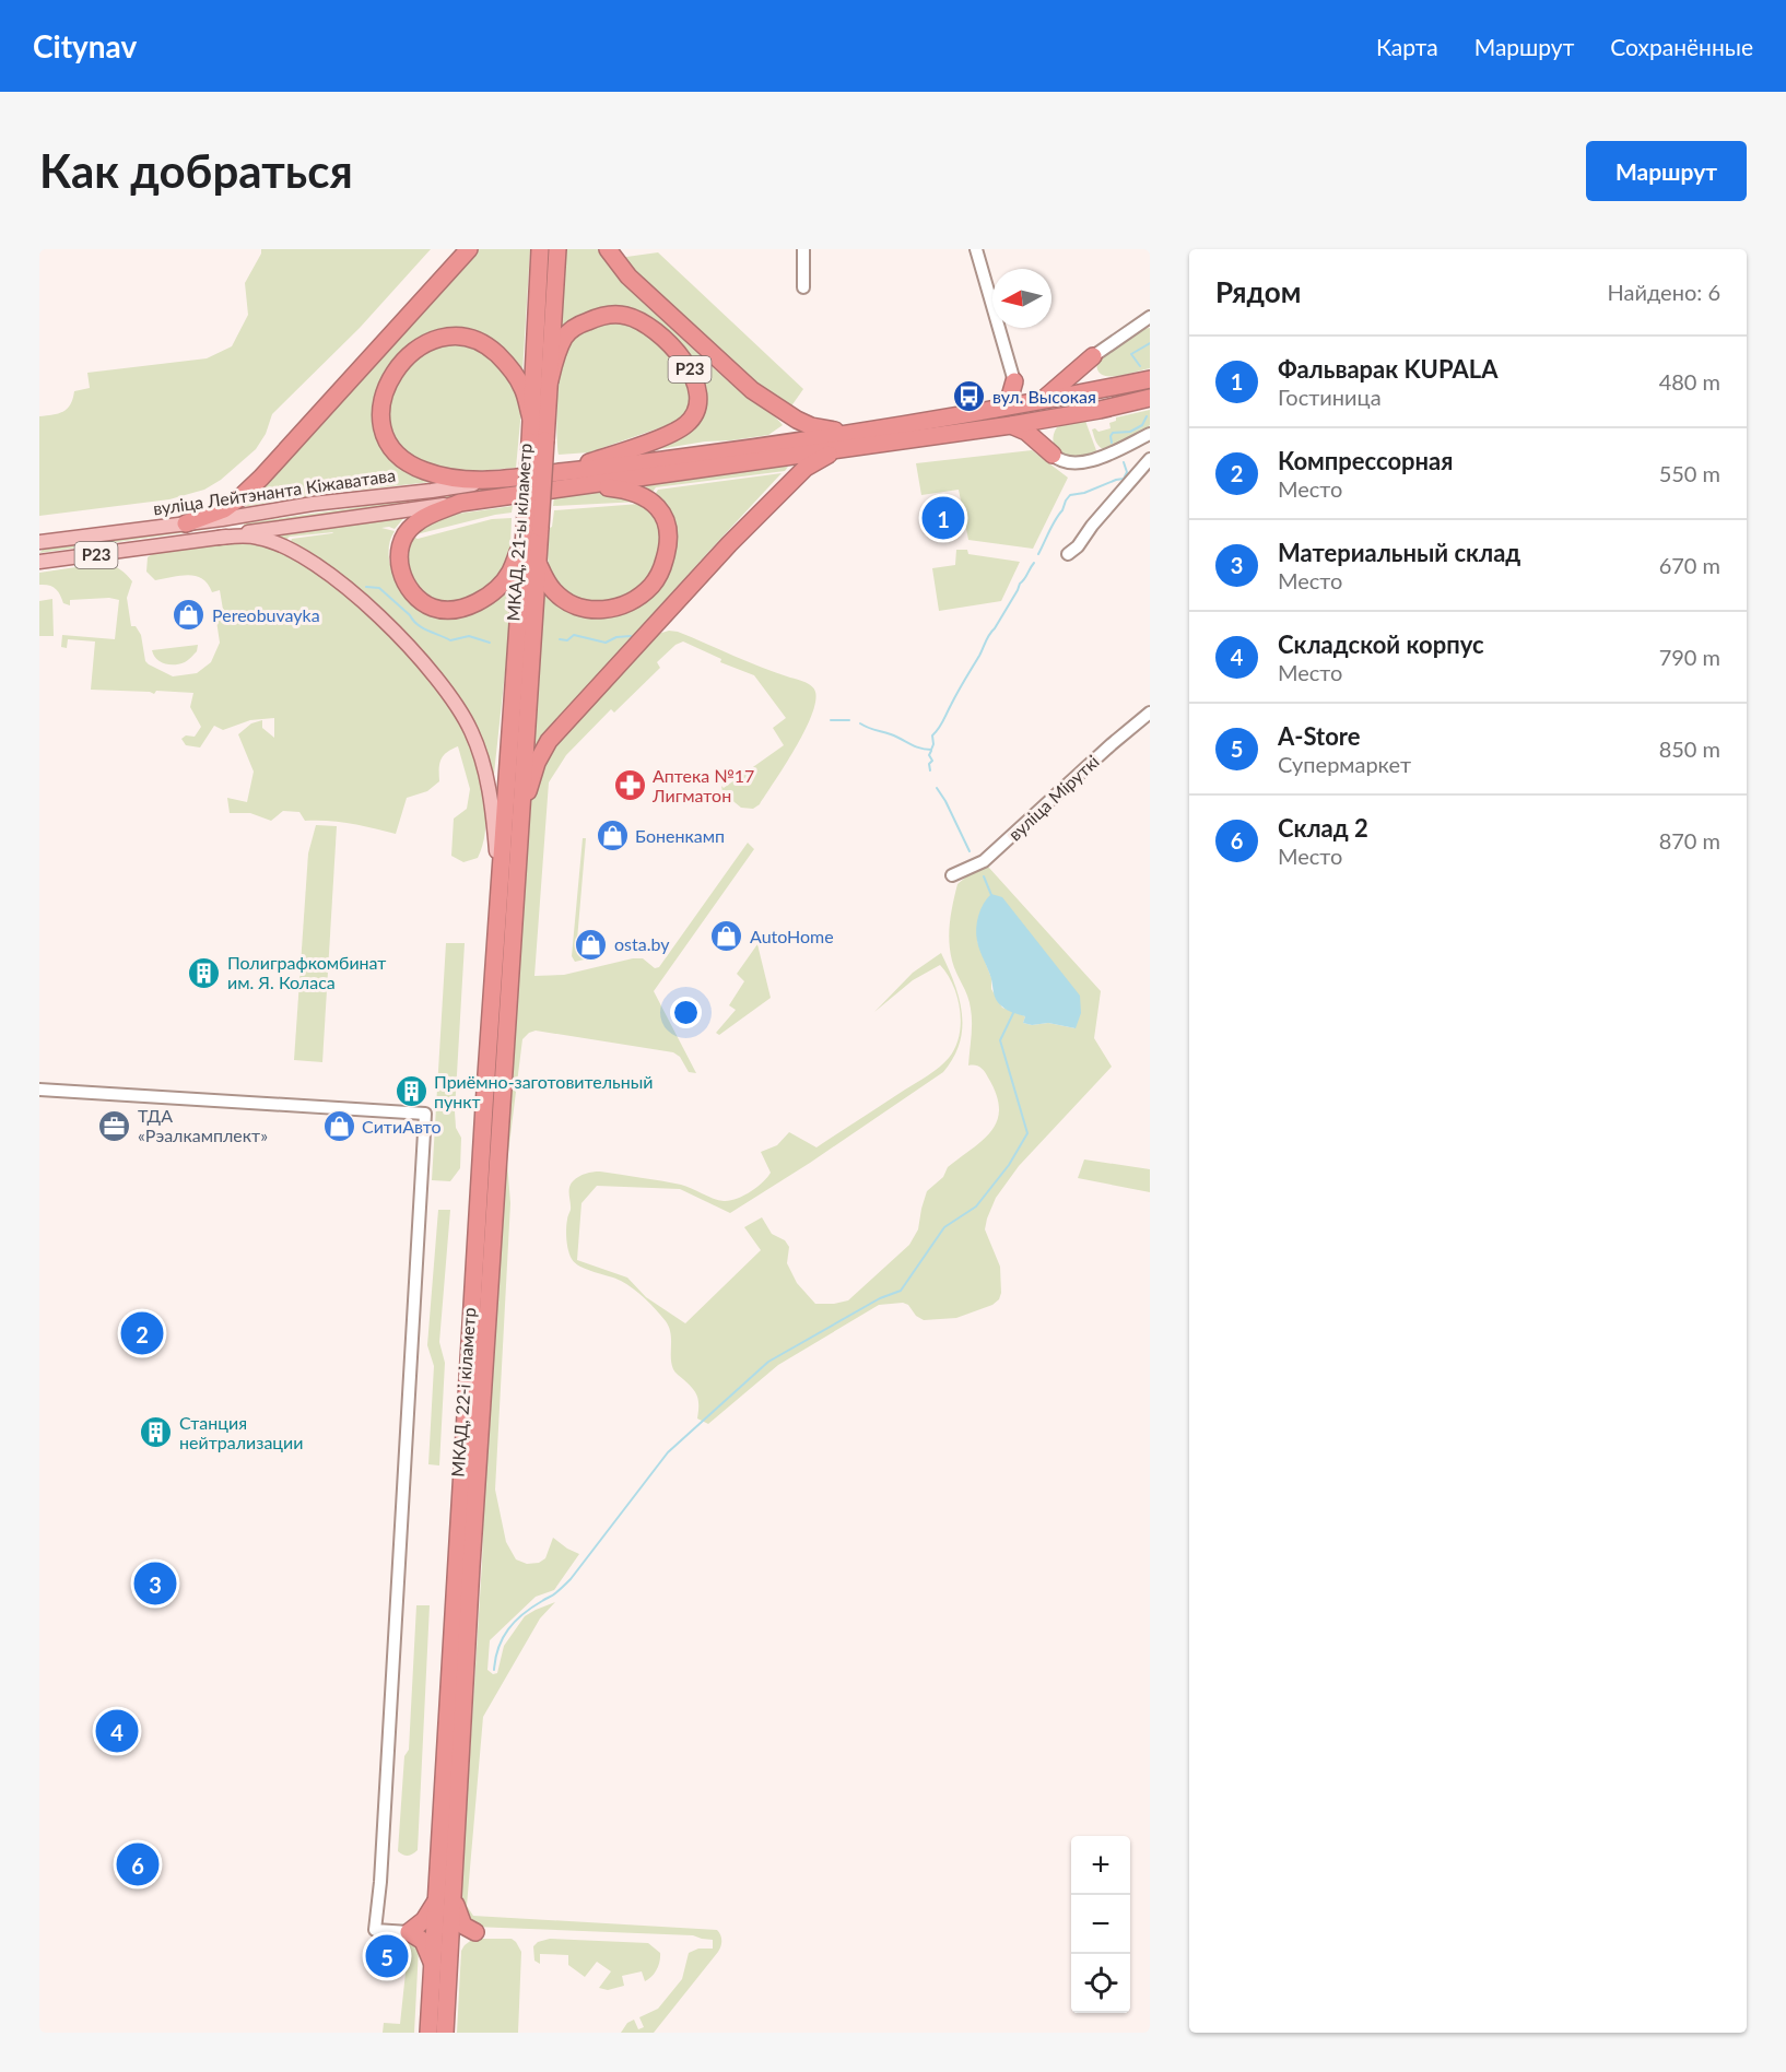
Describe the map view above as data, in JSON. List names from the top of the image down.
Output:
{
  "streets": {
    "highway": [
      "Р23",
      "вуліца Лейтэнанта Кіжаватава",
      "МКАД, 21-ы кіламетр",
      "МКАД, 22-і кіламетр"
    ],
    "street": ["вуліца Міруткі"]
  },
  "crossings": [
    ["Р23", "вуліца Лейтэнанта Кіжаватава"],
    ["Р23", "МКАД, 21-ы кіламетр"],
    ["Р23", "МКАД, 22-і кіламетр"],
    ["МКАД, 21-ы кіламетр", "МКАД, 22-і кіламетр"]
  ],
  "places": {
    "bus stop": ["вул. Высокая"],
    "shop": [
      "Pereobuvayka",
      "Боненкамп",
      "AutoHome",
      "osta.by",
      "СитиАвто"
    ],
    "pharmacy": ["Аптека №17 Лигматон"],
    "building": ["Полиграфкомбинат им. Я. Коласа", "Приёмно-заготовительный пункт", "Станция нейтрализации"],
    "office": ["ТДА «Рэалкамплект»"]
  },
  "north": "left",
  "page": {
    "header": "Citynav",
    "nav": ["Карта", "Маршрут", "Сохранённые"],
    "buttons": "Маршрут",
    "title": "Как добраться",
    "heading": ["Рядом", "Найдено: 6"],
    "list": [
      {
        "mark": "1",
        "name": "Фальварак KUPALA",
        "note": "Гостиница",
        "value": "480 m"
      },
      {
        "mark": "2",
        "name": "Компрессорная",
        "note": "Место",
        "value": "550 m"
      },
      {
        "mark": "3",
        "name": "Материальный склад",
        "note": "Место",
        "value": "670 m"
      },
      {
        "mark": "4",
        "name": "Складской корпус",
        "note": "Место",
        "value": "790 m"
      },
      {
        "mark": "5",
        "name": "A-Store",
        "note": "Супермаркет",
        "value": "850 m"
      },
      {
        "mark": "6",
        "name": "Склад 2",
        "note": "Место",
        "value": "870 m"
      }
    ],
    "pins": [
      "1",
      "2",
      "3",
      "4",
      "6",
      "5"
    ],
    "map_buttons": ["+", "−"]
  }
}
